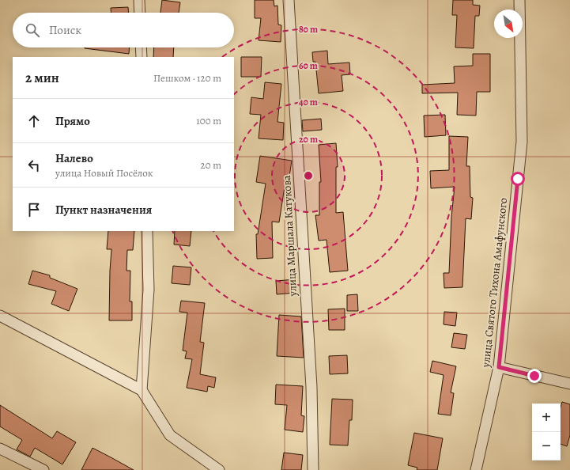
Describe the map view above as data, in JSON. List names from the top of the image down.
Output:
{
  "streets": {
    "street": ["улица Маршала Катукова", "улица Святого Тихона Амафунского"]
  },
  "north": "bottom right",
  "page": {
    "search": "Поиск",
    "heading": ["2 мин", "Пешком · 120 m"],
    "list": [
      ["Прямо", "100 m"],
      ["Налево", "улица Новый Посёлок", "20 m"],
      "Пункт назначения"
    ],
    "map_buttons": ["+", "−"]
  },
  "rings": [
    "80 m",
    "60 m",
    "40 m",
    "20 m"
  ]
}
